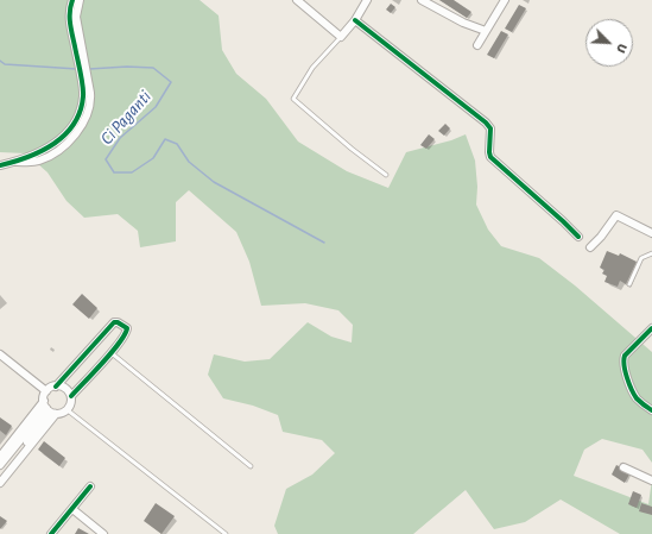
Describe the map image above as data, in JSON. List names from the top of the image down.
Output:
{
  "water": ["Ci Paganti"],
  "north": "bottom right"
}
